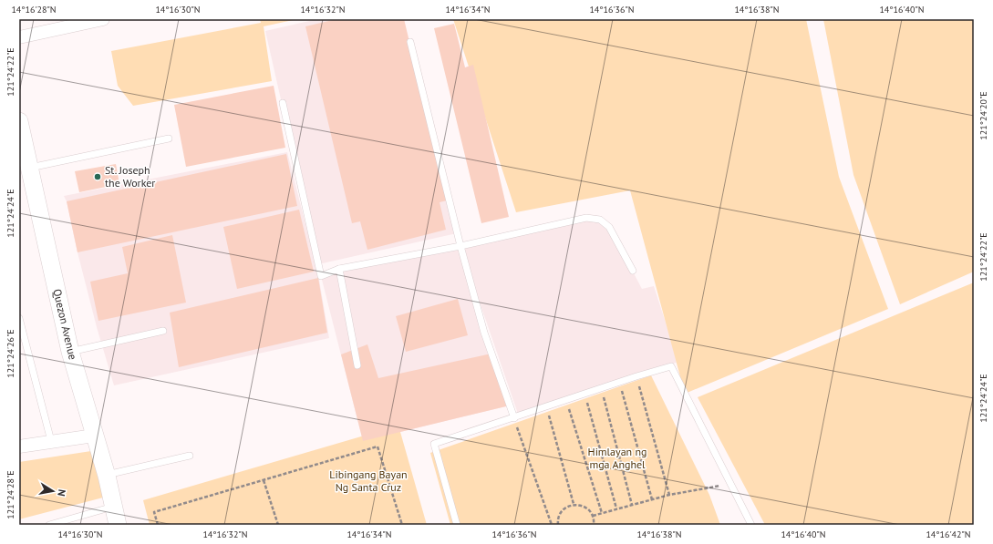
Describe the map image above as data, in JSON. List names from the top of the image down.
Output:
{
  "streets": {
    "main road": ["Quezon Avenue"]
  },
  "parks": ["Himlayan ng mga Anghel", "Libingang Bayan Ng Santa Cruz"],
  "places": ["St. Joseph the Worker"],
  "north": "right",
  "coordinates": [
    "14°16'28\"N",
    "14°16'30\"N",
    "14°16'32\"N",
    "14°16'34\"N",
    "14°16'36\"N",
    "14°16'38\"N",
    "14°16'40\"N",
    "121°24'22\"E",
    "121°24'20\"E",
    "121°24'24\"E",
    "121°24'26\"E",
    "121°24'28\"E",
    "14°16'42\"N"
  ]
}
